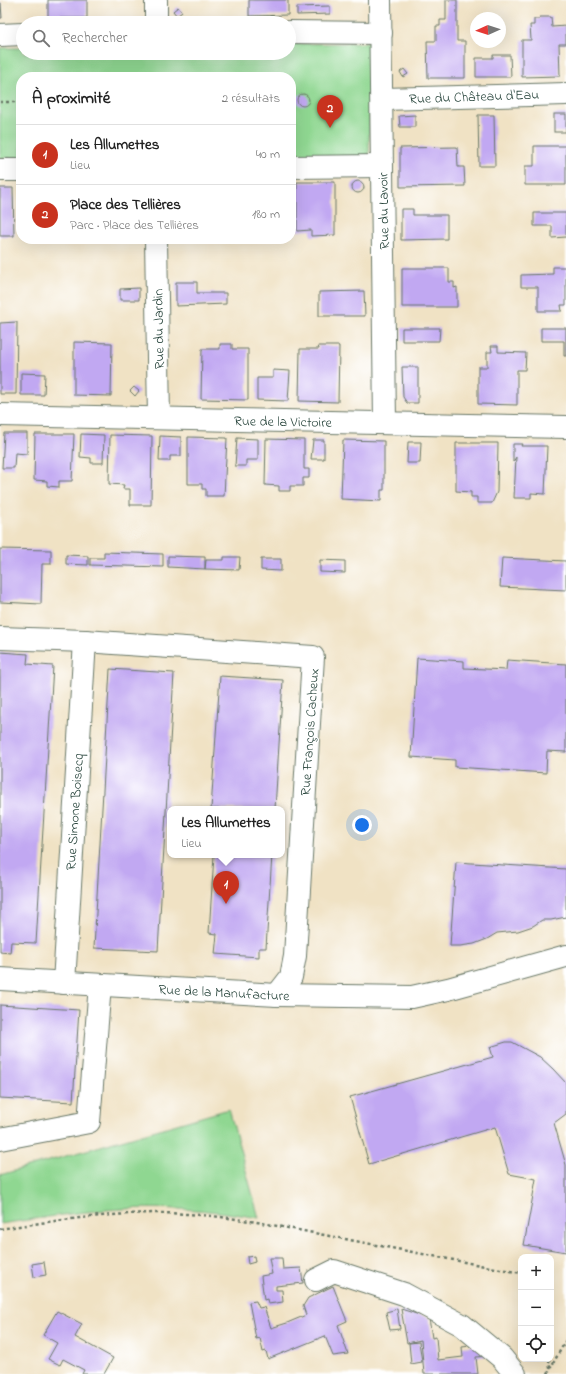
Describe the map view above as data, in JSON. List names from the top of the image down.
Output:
{
  "streets": {
    "street": [
      "Rue du Château d'Eau",
      "Rue du Lavoir",
      "Rue du Jardin",
      "Rue de la Victoire",
      "Rue François Cacheux",
      "Rue Simone Boisecq",
      "Rue de la Manufacture"
    ]
  },
  "crossings": [
    ["Rue du Château d'Eau", "Rue du Lavoir"],
    ["Rue du Lavoir", "Rue de la Victoire"],
    ["Rue du Jardin", "Rue de la Victoire"],
    ["Rue François Cacheux", "Rue Simone Boisecq"],
    ["Rue François Cacheux", "Rue de la Manufacture"],
    ["Rue Simone Boisecq", "Rue de la Manufacture"]
  ],
  "north": "left",
  "page": {
    "search": "Rechercher",
    "heading": ["À proximité", "2 résultats"],
    "pins": ["2", "1"],
    "list": [
      {
        "mark": "1",
        "name": "Les Allumettes",
        "note": "Lieu",
        "value": "40 m"
      },
      {
        "mark": "2",
        "name": "Place des Tellières",
        "note": "Parc · Place des Tellières",
        "value": "180 m"
      }
    ],
    "popup": ["Les Allumettes", "Lieu"],
    "map_buttons": ["+", "−"]
  }
}
